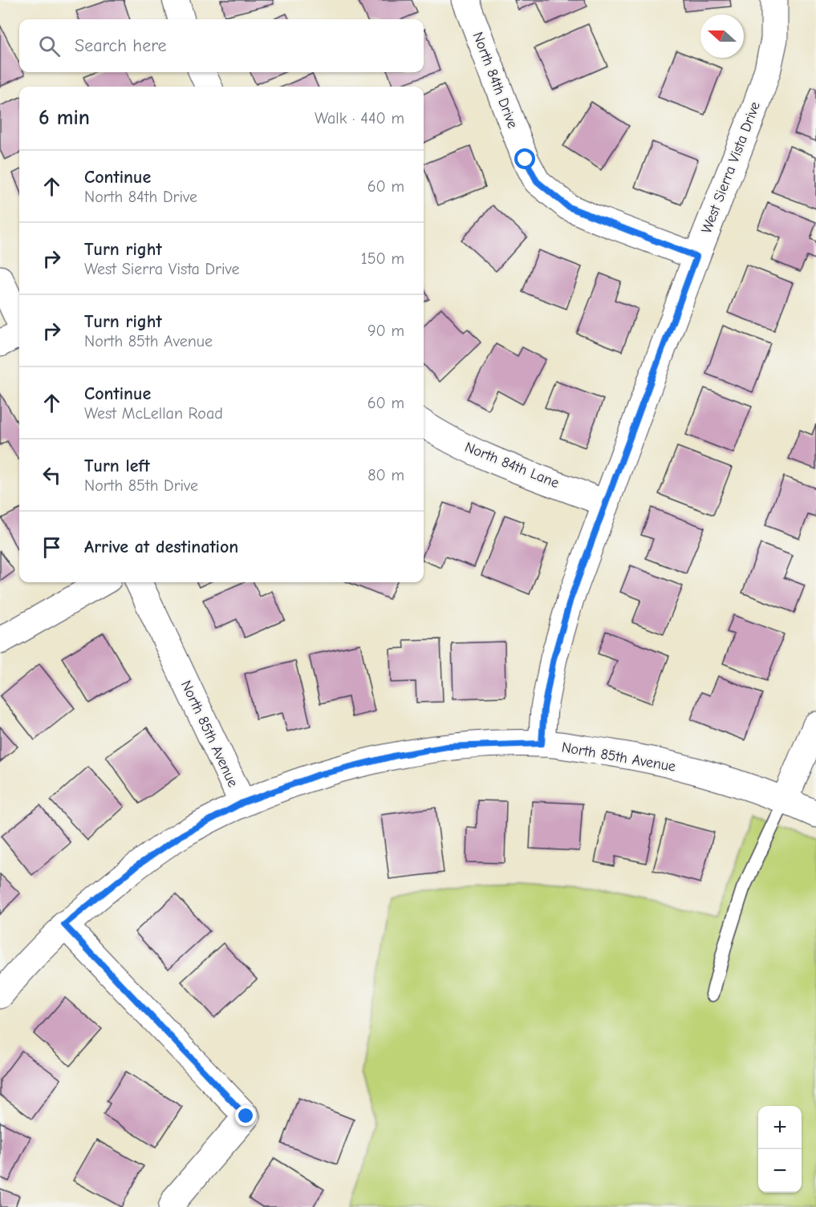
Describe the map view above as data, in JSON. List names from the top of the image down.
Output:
{
  "streets": {
    "street": [
      "North 84th Drive",
      "West Sierra Vista Drive",
      "North 84th Lane",
      "North 85th Avenue"
    ]
  },
  "crossings": [
    ["North 84th Drive", "West Sierra Vista Drive"],
    ["West Sierra Vista Drive", "North 84th Lane"],
    ["West Sierra Vista Drive", "North 85th Avenue"]
  ],
  "north": "left",
  "page": {
    "search": "Search here",
    "heading": ["6 min", "Walk · 440 m"],
    "list": [
      ["Continue", "North 84th Drive", "60 m"],
      ["Turn right", "West Sierra Vista Drive", "150 m"],
      ["Turn right", "North 85th Avenue", "90 m"],
      ["Continue", "West McLellan Road", "60 m"],
      ["Turn left", "North 85th Drive", "80 m"],
      "Arrive at destination"
    ],
    "map_buttons": ["+", "−"]
  }
}
